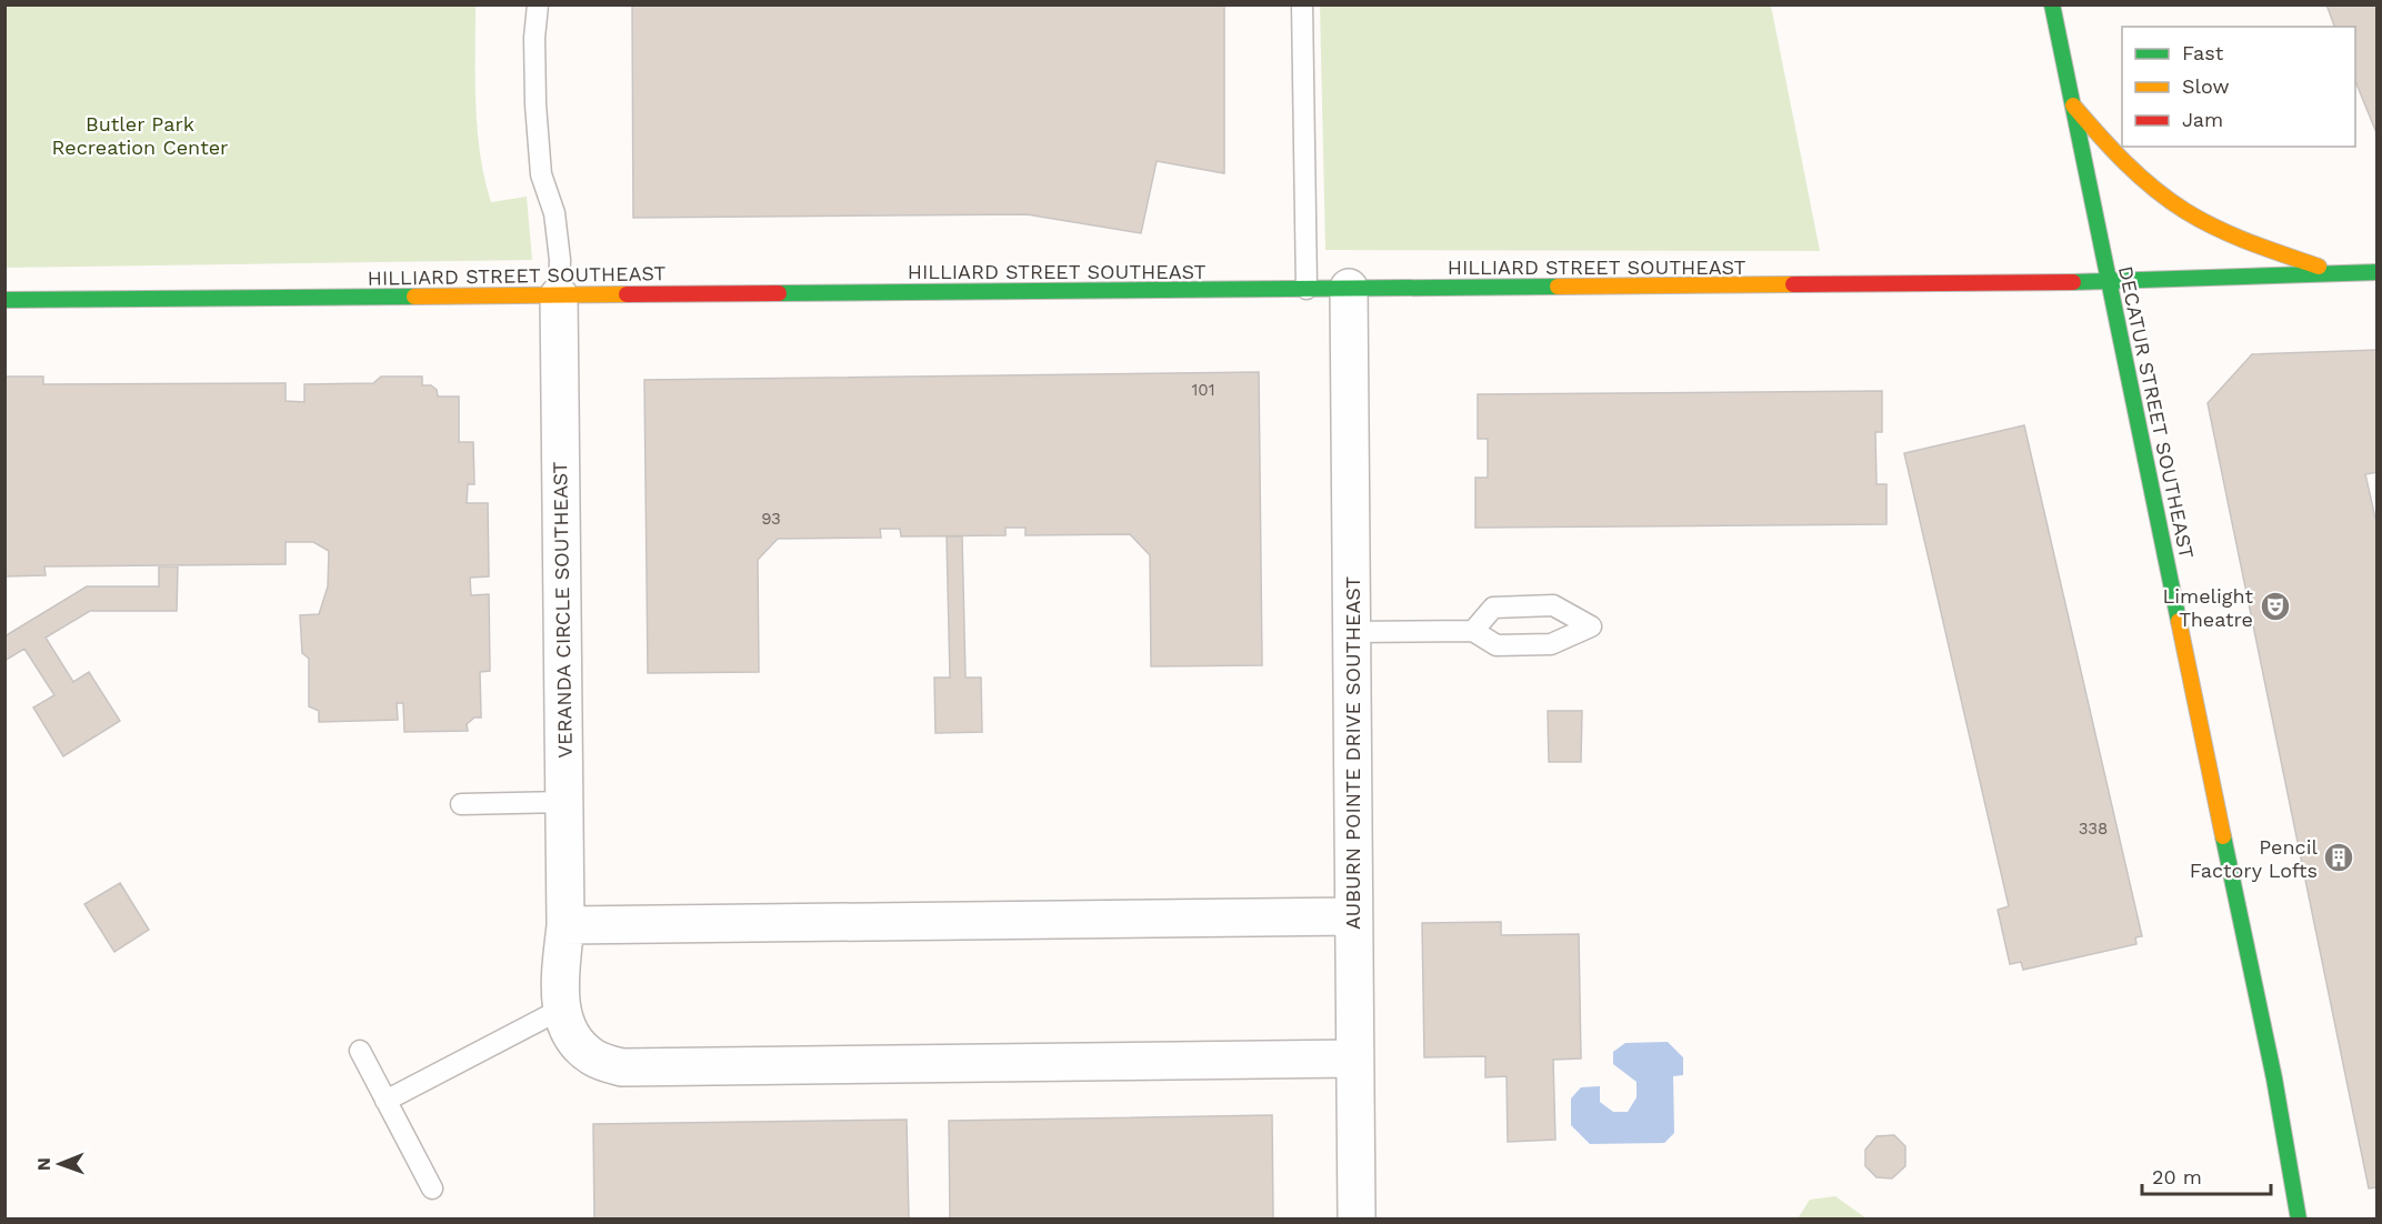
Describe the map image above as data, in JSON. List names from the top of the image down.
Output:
{
  "streets": {
    "street": [
      "HILLIARD STREET SOUTHEAST",
      "DECATUR STREET SOUTHEAST",
      "VERANDA CIRCLE SOUTHEAST",
      "AUBURN POINTE DRIVE SOUTHEAST"
    ]
  },
  "crossings": [
    ["HILLIARD STREET SOUTHEAST", "DECATUR STREET SOUTHEAST"],
    ["HILLIARD STREET SOUTHEAST", "VERANDA CIRCLE SOUTHEAST"],
    ["HILLIARD STREET SOUTHEAST", "AUBURN POINTE DRIVE SOUTHEAST"],
    ["VERANDA CIRCLE SOUTHEAST", "AUBURN POINTE DRIVE SOUTHEAST"]
  ],
  "parks": ["Butler Park Recreation Center"],
  "places": {
    "theatre": ["Limelight Theatre"],
    "building": ["Pencil Factory Lofts"]
  },
  "house_numbers": ["101", "93", "338"],
  "legend": ["Fast", "Slow", "Jam"],
  "scale_bar": "20 m",
  "north": "left"
}
